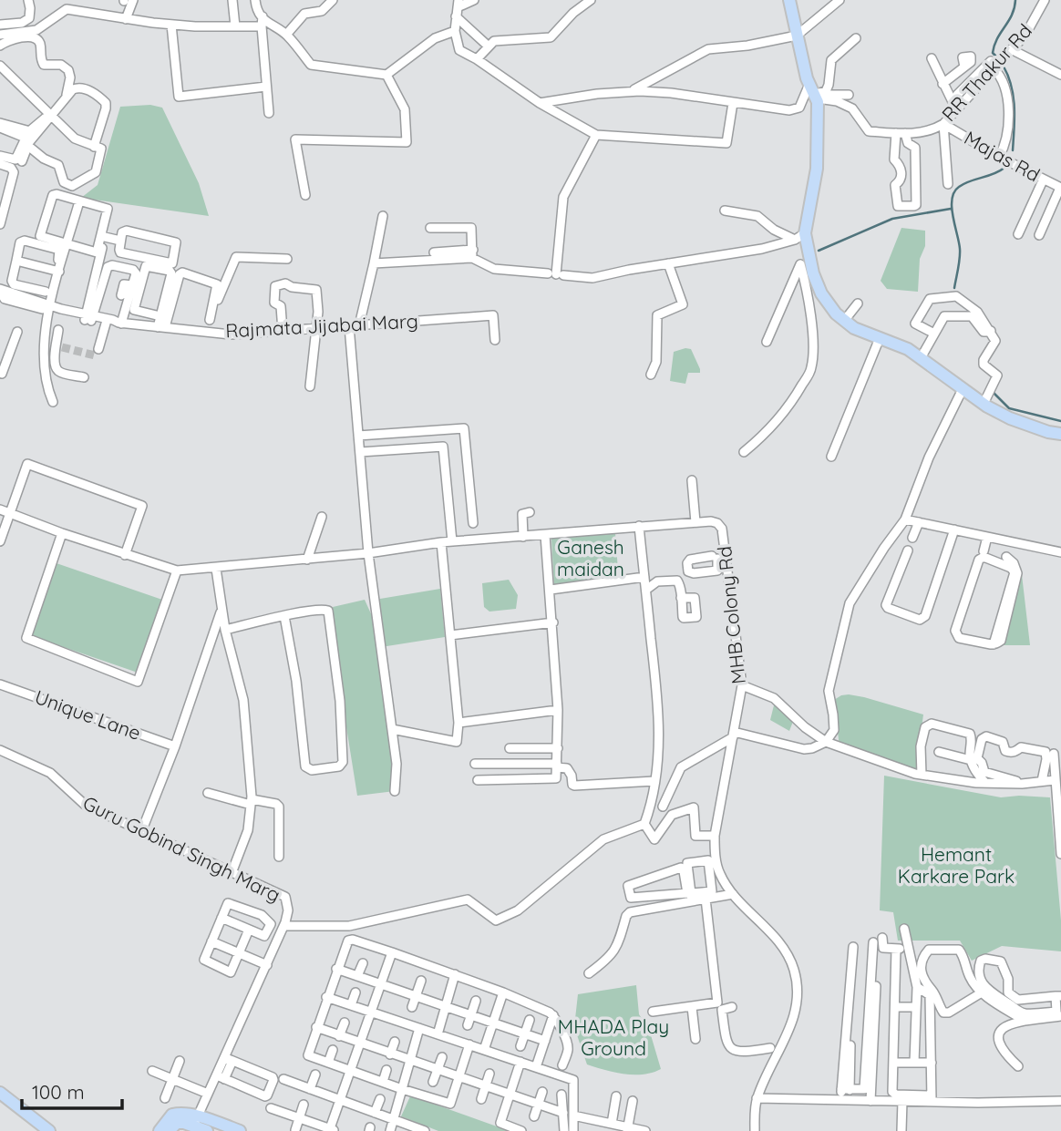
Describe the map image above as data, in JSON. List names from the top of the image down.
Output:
{
  "streets": {
    "street": [
      "RR Thakur Rd",
      "Majas Rd",
      "Rajmata Jijabai Marg",
      "MHB Colony Rd",
      "Unique Lane",
      "Guru Gobind Singh Marg"
    ]
  },
  "crossings": [
    ["RR Thakur Rd", "Majas Rd"]
  ],
  "parks": ["Ganesh maidan", "Hemant Karkare Park", "MHADA Play Ground"],
  "scale_bar": "100 m"
}
